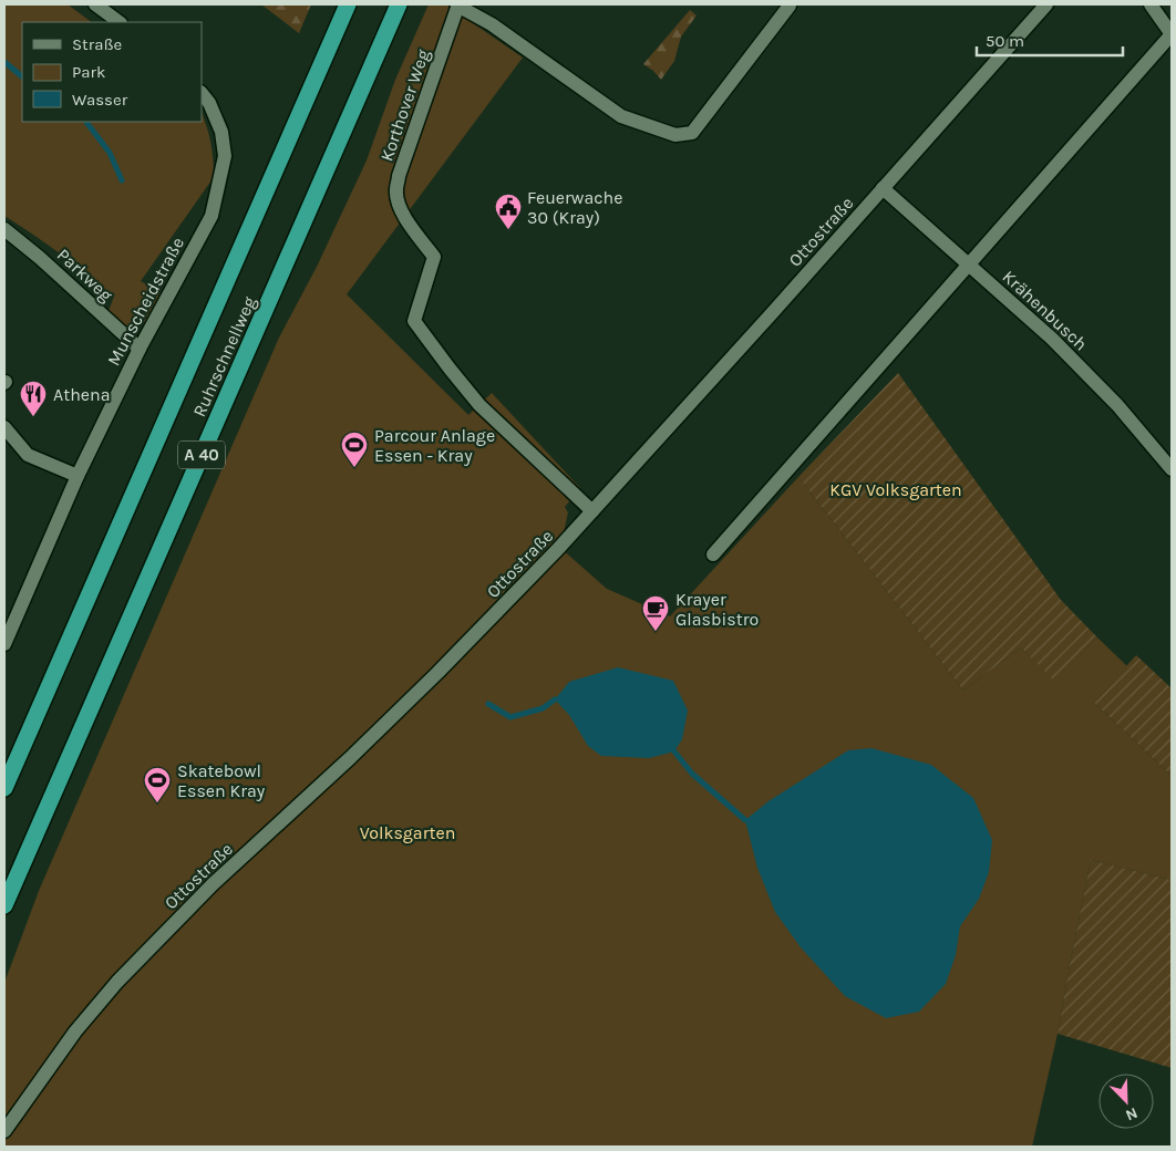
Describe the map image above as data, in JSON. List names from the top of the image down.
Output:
{
  "streets": {
    "highway": ["Ruhrschnellweg", "A 40"],
    "street": [
      "Korthover Weg",
      "Ottostraße",
      "Parkweg",
      "Munscheidstraße",
      "Krähenbusch"
    ]
  },
  "crossings": [
    ["Korthover Weg", "Ottostraße"],
    ["Ottostraße", "Krähenbusch"],
    ["Parkweg", "Munscheidstraße"]
  ],
  "parks": ["KGV Volksgarten", "Volksgarten"],
  "places": {
    "public building": ["Feuerwache 30 (Kray)"],
    "restaurant": ["Athena"],
    "sports": ["Parcour Anlage Essen - Kray", "Skatebowl Essen Kray"],
    "cafe": ["Krayer Glasbistro"]
  },
  "legend": ["Straße", "Park", "Wasser"],
  "scale_bar": "50 m",
  "north": "bottom right"
}
